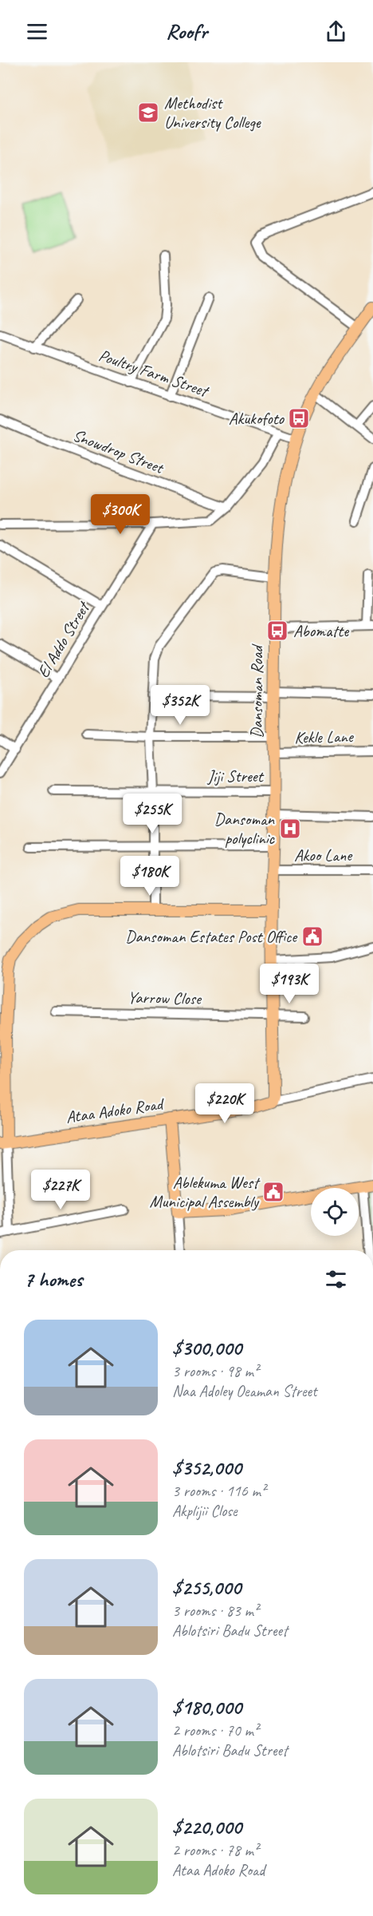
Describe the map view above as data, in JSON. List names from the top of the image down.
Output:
{
  "streets": {
    "main road": ["Dansoman Road", "Ataa Adoko Road"],
    "street": [
      "Poultry Farm Street",
      "Snowdrop Street",
      "El Addo Street",
      "Kekle Lane",
      "Jiji Street",
      "Akoo Lane",
      "Yarrow Close"
    ]
  },
  "crossings": [
    ["Poultry Farm Street", "Dansoman Road"],
    ["Dansoman Road", "Kekle Lane"],
    ["Dansoman Road", "Jiji Street"],
    ["Dansoman Road", "Akoo Lane"],
    ["Dansoman Road", "Yarrow Close"],
    ["Dansoman Road", "Ataa Adoko Road"]
  ],
  "places": {
    "school or university": ["Methodist University College"],
    "bus stop": ["Akukofoto", "Abomatte"],
    "hospital": ["Dansoman polyclinic"],
    "public building": ["Dansoman Estates Post Office", "Ablekuma West Municipal Assembly"]
  },
  "page": {
    "header": "Roofr",
    "price": [
      "$300K",
      "$352K",
      "$255K",
      "$180K",
      "$193K",
      "$220K",
      "$227K"
    ],
    "heading": "7 homes",
    "list": [
      {
        "name": "$300,000",
        "note": "3 rooms · 98 m² · Naa Adoley Oeaman Street"
      },
      {
        "name": "$352,000",
        "note": "3 rooms · 116 m² · Akplijii Close"
      },
      {
        "name": "$255,000",
        "note": "3 rooms · 83 m² · Ablotsiri Badu Street"
      },
      {
        "name": "$180,000",
        "note": "2 rooms · 70 m² · Ablotsiri Badu Street"
      },
      {
        "name": "$220,000",
        "note": "2 rooms · 78 m² · Ataa Adoko Road"
      }
    ]
  }
}
